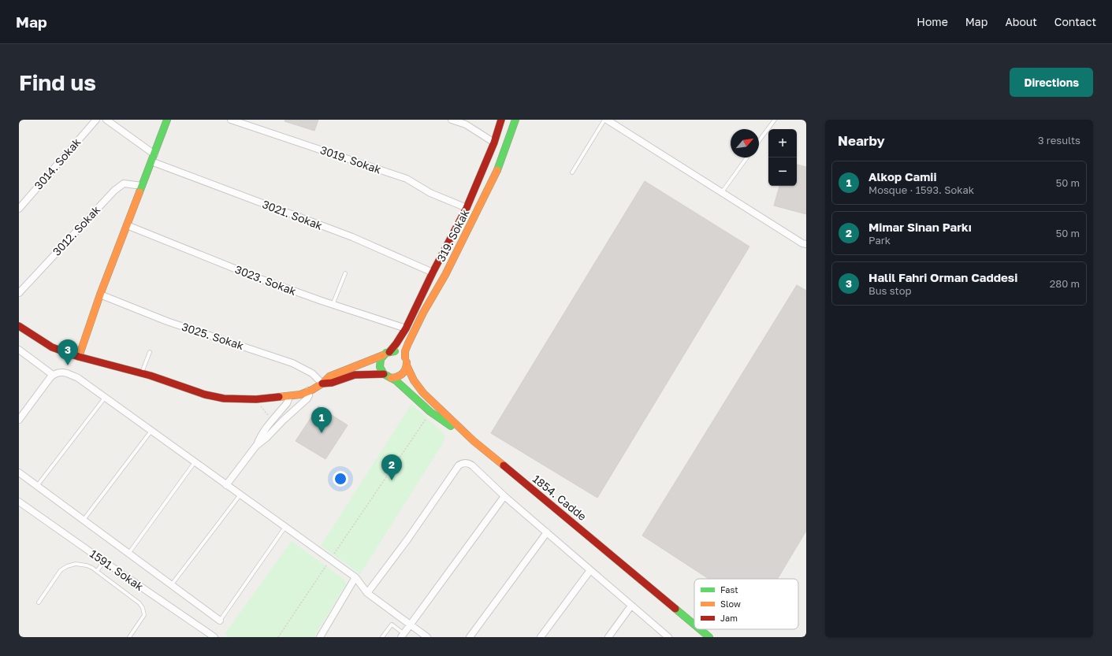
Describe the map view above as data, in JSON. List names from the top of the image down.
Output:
{
  "streets": {
    "main road": ["319. Sokak", "1854. Cadde"],
    "street": [
      "3019. Sokak",
      "3014. Sokak",
      "3021. Sokak",
      "3012. Sokak",
      "3023. Sokak",
      "3025. Sokak",
      "1591. Sokak"
    ]
  },
  "crossings": [
    ["3019. Sokak", "319. Sokak"],
    ["3021. Sokak", "319. Sokak"],
    ["319. Sokak", "3023. Sokak"],
    ["319. Sokak", "1854. Cadde"]
  ],
  "legend": ["Fast", "Slow", "Jam"],
  "north": "top right",
  "page": {
    "header": "Map",
    "nav": [
      "Home",
      "Map",
      "About",
      "Contact"
    ],
    "buttons": "Directions",
    "title": "Find us",
    "heading": ["Nearby", "3 results"],
    "map_buttons": ["+", "−"],
    "list": [
      {
        "mark": "1",
        "name": "Alkop Camii",
        "note": "Mosque · 1593. Sokak",
        "value": "50 m"
      },
      {
        "mark": "2",
        "name": "Mimar Sinan Parkı",
        "note": "Park",
        "value": "50 m"
      },
      {
        "mark": "3",
        "name": "Halil Fahri Orman Caddesi",
        "note": "Bus stop",
        "value": "280 m"
      }
    ],
    "pins": ["3", "1", "2"]
  }
}
